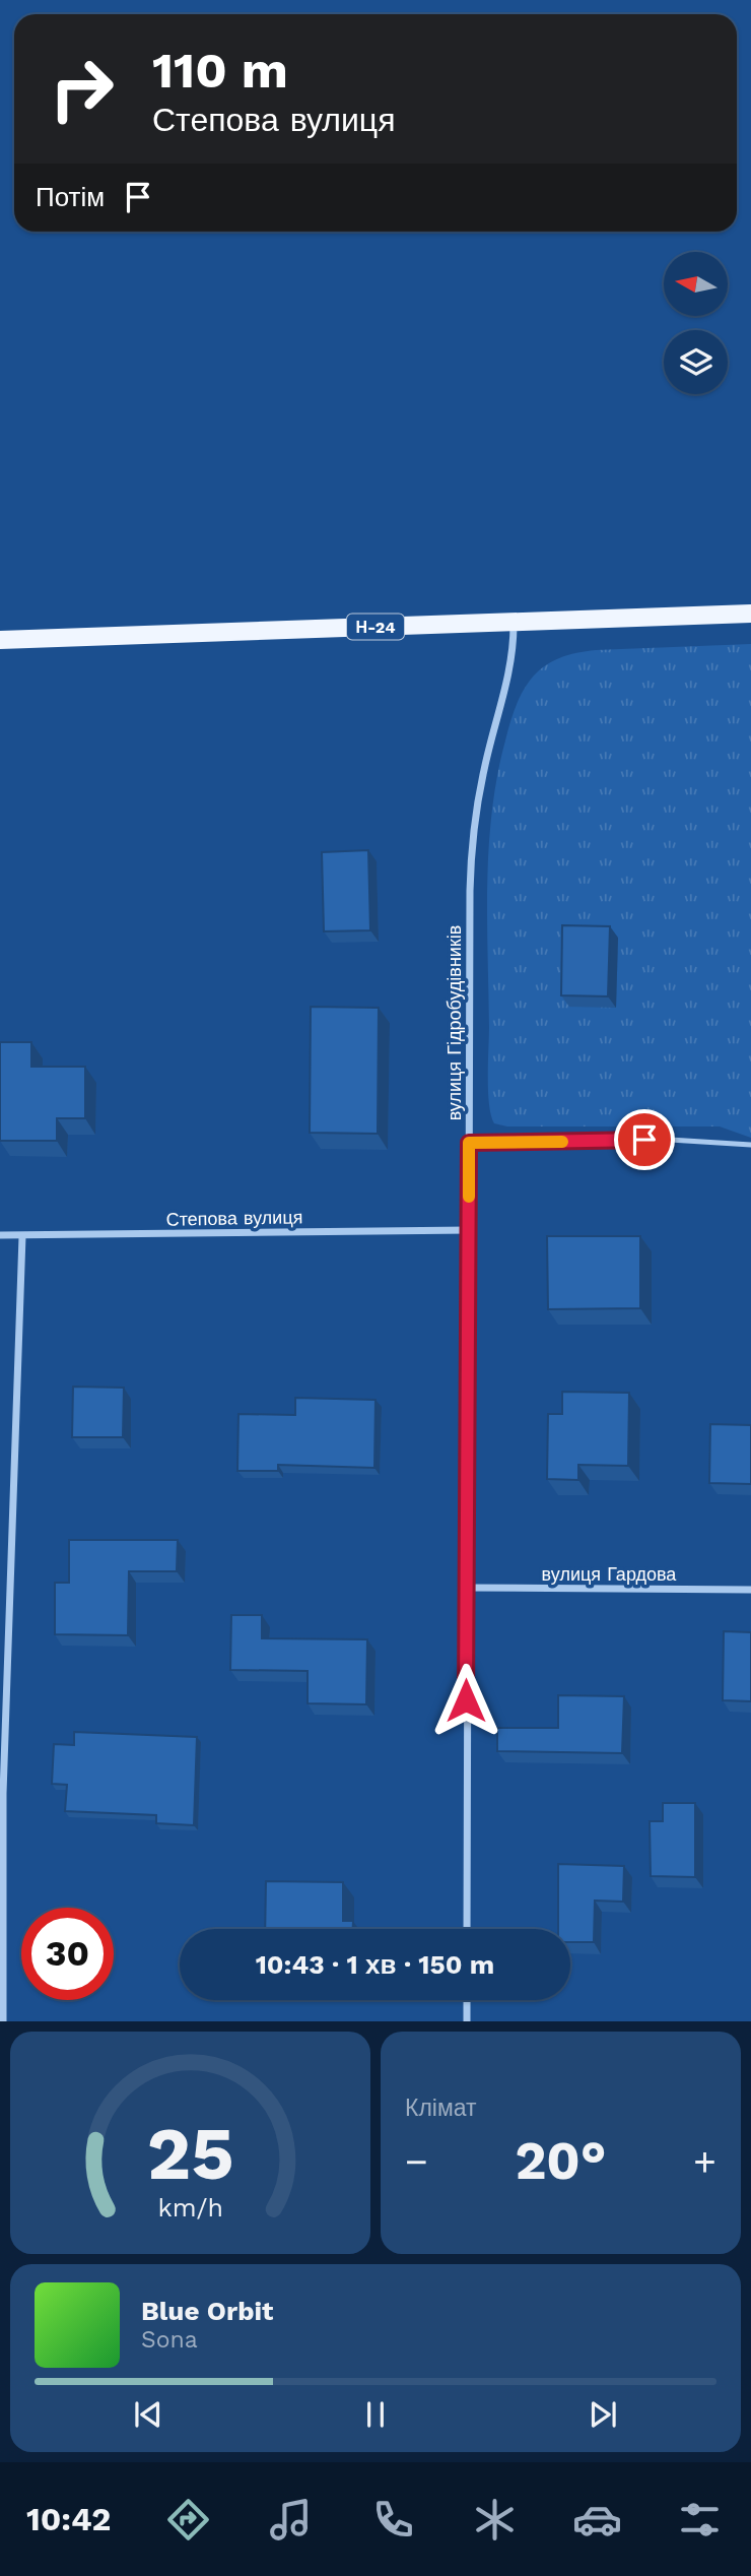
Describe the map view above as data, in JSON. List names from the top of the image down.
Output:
{
  "streets": {
    "main road": ["Н-24"],
    "street": ["вулиця Гідробудівників", "Степова вулиця", "вулиця Гардова"]
  },
  "crossings": [
    ["Н-24", "вулиця Гідробудівників"],
    ["вулиця Гідробудівників", "Степова вулиця"],
    ["вулиця Гідробудівників", "вулиця Гардова"]
  ],
  "north": "left",
  "page": {
    "turn": ["110 m", "Степова вулиця"],
    "then": "Потім",
    "limit": "30",
    "trip": "10:43 · 1 хв · 150 m",
    "tile": "Клімат",
    "heat": ["−", "20°", "+"],
    "song": ["Blue Orbit", "Sona"],
    "tabs": "10:42",
    "gauge": ["25", "km/h"]
  }
}
